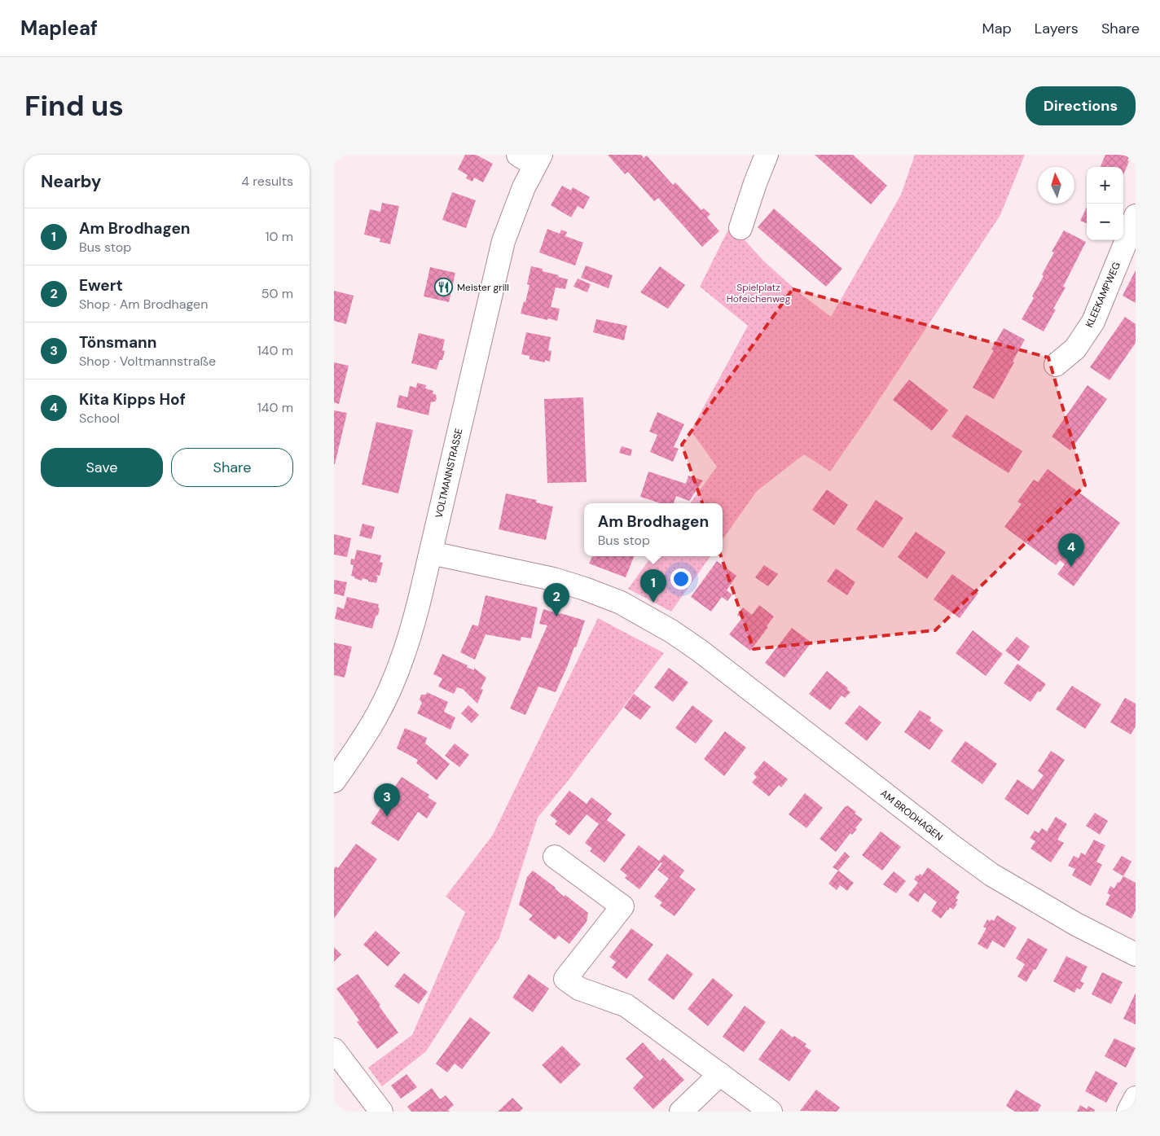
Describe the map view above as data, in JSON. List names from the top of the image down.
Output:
{
  "streets": {
    "street": ["KLEEKAMPWEG", "VOLTMANNSTRASSE", "AM BRODHAGEN"]
  },
  "crossings": [
    ["VOLTMANNSTRASSE", "AM BRODHAGEN"]
  ],
  "parks": ["Spielplatz Hofeichenweg"],
  "places": {
    "restaurant": ["Meister grill"]
  },
  "north": "top",
  "page": {
    "header": "Mapleaf",
    "nav": ["Map", "Layers", "Share"],
    "buttons": [
      "Directions",
      ["Save", "Share"]
    ],
    "title": "Find us",
    "heading": ["Nearby", "4 results"],
    "map_buttons": ["+", "−"],
    "list": [
      {
        "mark": "1",
        "name": "Am Brodhagen",
        "note": "Bus stop",
        "value": "10 m"
      },
      {
        "mark": "2",
        "name": "Ewert",
        "note": "Shop · Am Brodhagen",
        "value": "50 m"
      },
      {
        "mark": "3",
        "name": "Tönsmann",
        "note": "Shop · Voltmannstraße",
        "value": "140 m"
      },
      {
        "mark": "4",
        "name": "Kita Kipps Hof",
        "note": "School",
        "value": "140 m"
      }
    ],
    "popup": ["Am Brodhagen", "Bus stop"],
    "pins": [
      "4",
      "1",
      "2",
      "3"
    ]
  }
}
